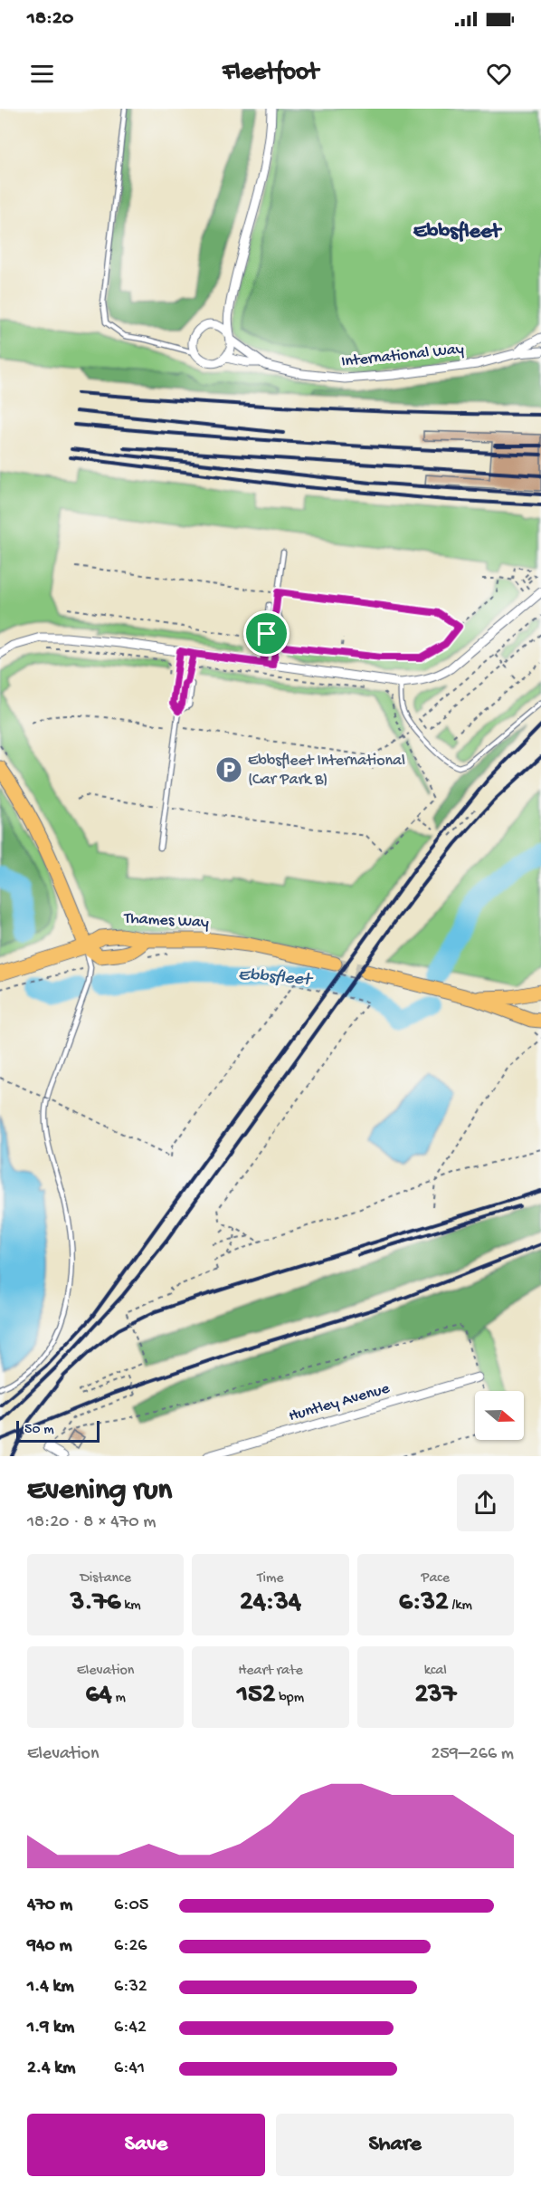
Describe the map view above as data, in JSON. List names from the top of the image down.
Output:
{
  "streets": {
    "main road": ["Thames Way"],
    "street": ["International Way", "Huntley Avenue"]
  },
  "districts": ["Ebbsfleet"],
  "water": ["Ebbsfleet"],
  "places": {
    "parking": ["Ebbsfleet International (Car Park B)"]
  },
  "scale_bar": "50 m",
  "north": "right",
  "page": {
    "status": "18:20",
    "header": "Fleetfoot",
    "scale": "50 m",
    "heading": ["Evening run", "18:20 · 8 × 470 m"],
    "stats": [
      ["Distance", "3.76 km"],
      ["Time", "24:34"],
      ["Pace", "6:32 /km"],
      ["Elevation", "64 m"],
      ["Heart rate", "152 bpm"],
      ["kcal", "237"]
    ],
    "chart": ["Elevation", "259–266 m"],
    "list": [
      {
        "name": "470 m",
        "note": "6:05"
      },
      {
        "name": "940 m",
        "note": "6:26"
      },
      {
        "name": "1.4 km",
        "note": "6:32"
      },
      {
        "name": "1.9 km",
        "note": "6:42"
      },
      {
        "name": "2.4 km",
        "note": "6:41"
      }
    ],
    "buttons": ["Save", "Share"]
  }
}
